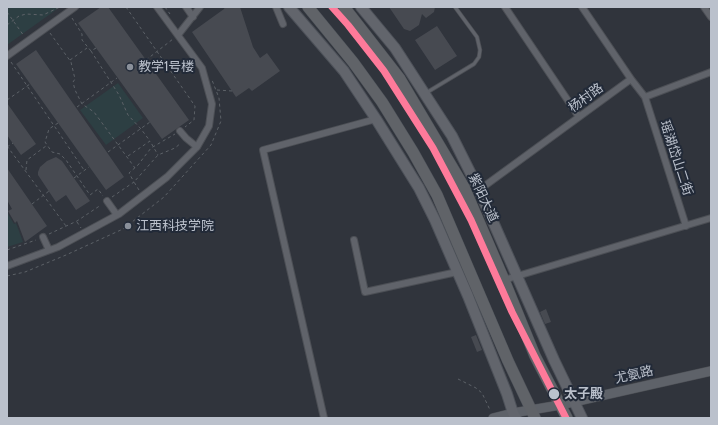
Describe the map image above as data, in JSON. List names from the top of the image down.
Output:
{
  "streets": {
    "highway": ["紫阳大道"],
    "main road": ["尤氨路"],
    "street": ["杨村路", "瑶湖岱山二街"]
  },
  "crossings": [
    ["紫阳大道", "尤氨路"]
  ],
  "places": ["教学1号楼", "江西科技学院", "太子殿"]
}
